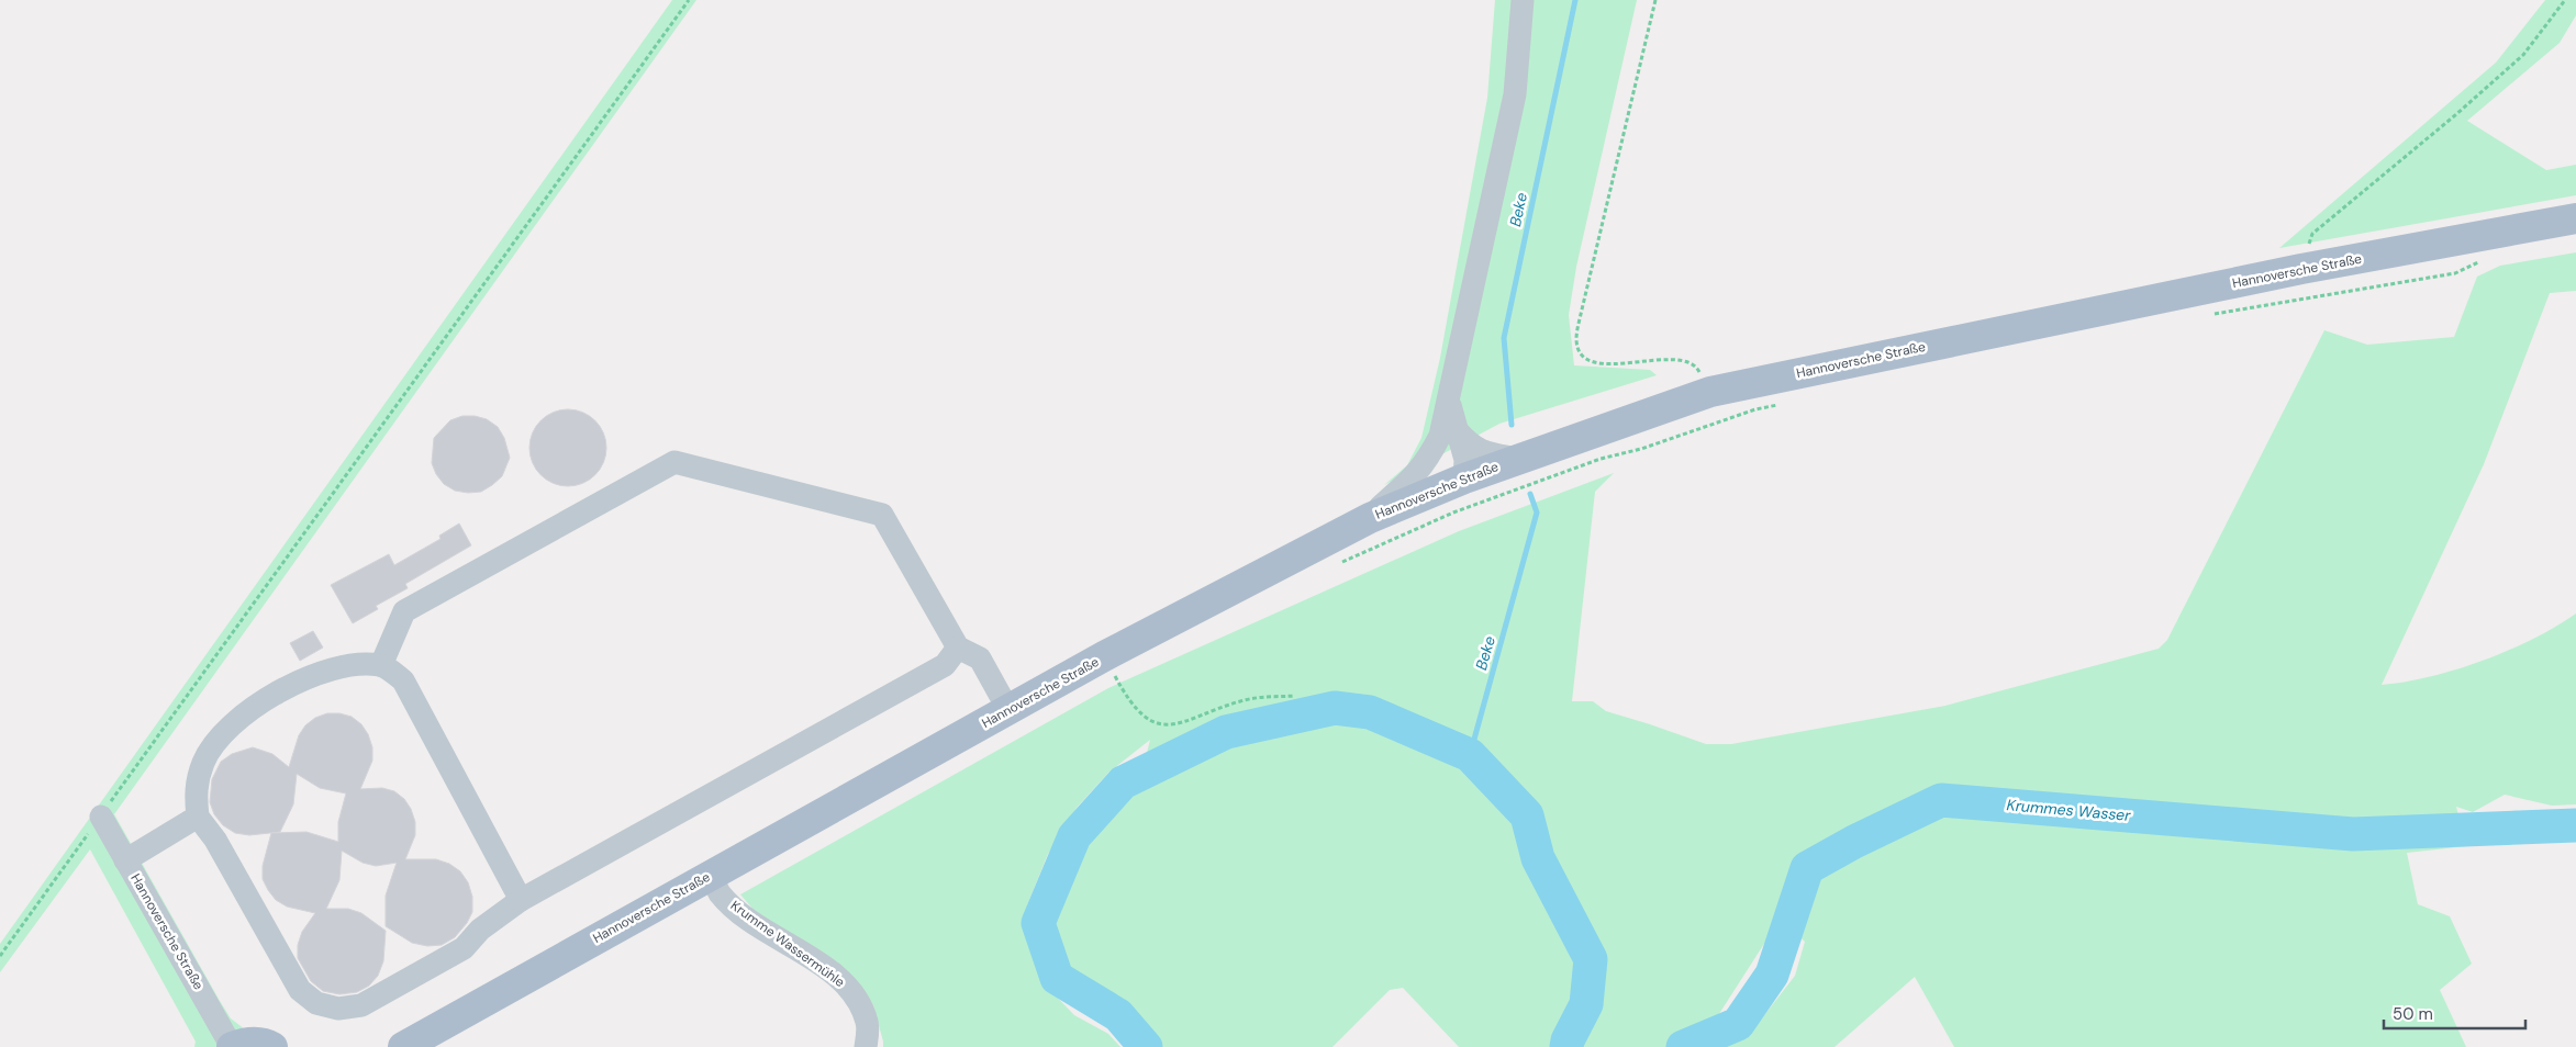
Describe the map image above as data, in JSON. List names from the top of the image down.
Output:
{
  "streets": {
    "main road": ["Hannoversche Straße"],
    "street": ["Krumme Wassermühle"]
  },
  "crossings": [
    ["Hannoversche Straße", "Krumme Wassermühle"]
  ],
  "water": ["Beke", "Krummes Wasser"],
  "scale_bar": "50 m"
}
